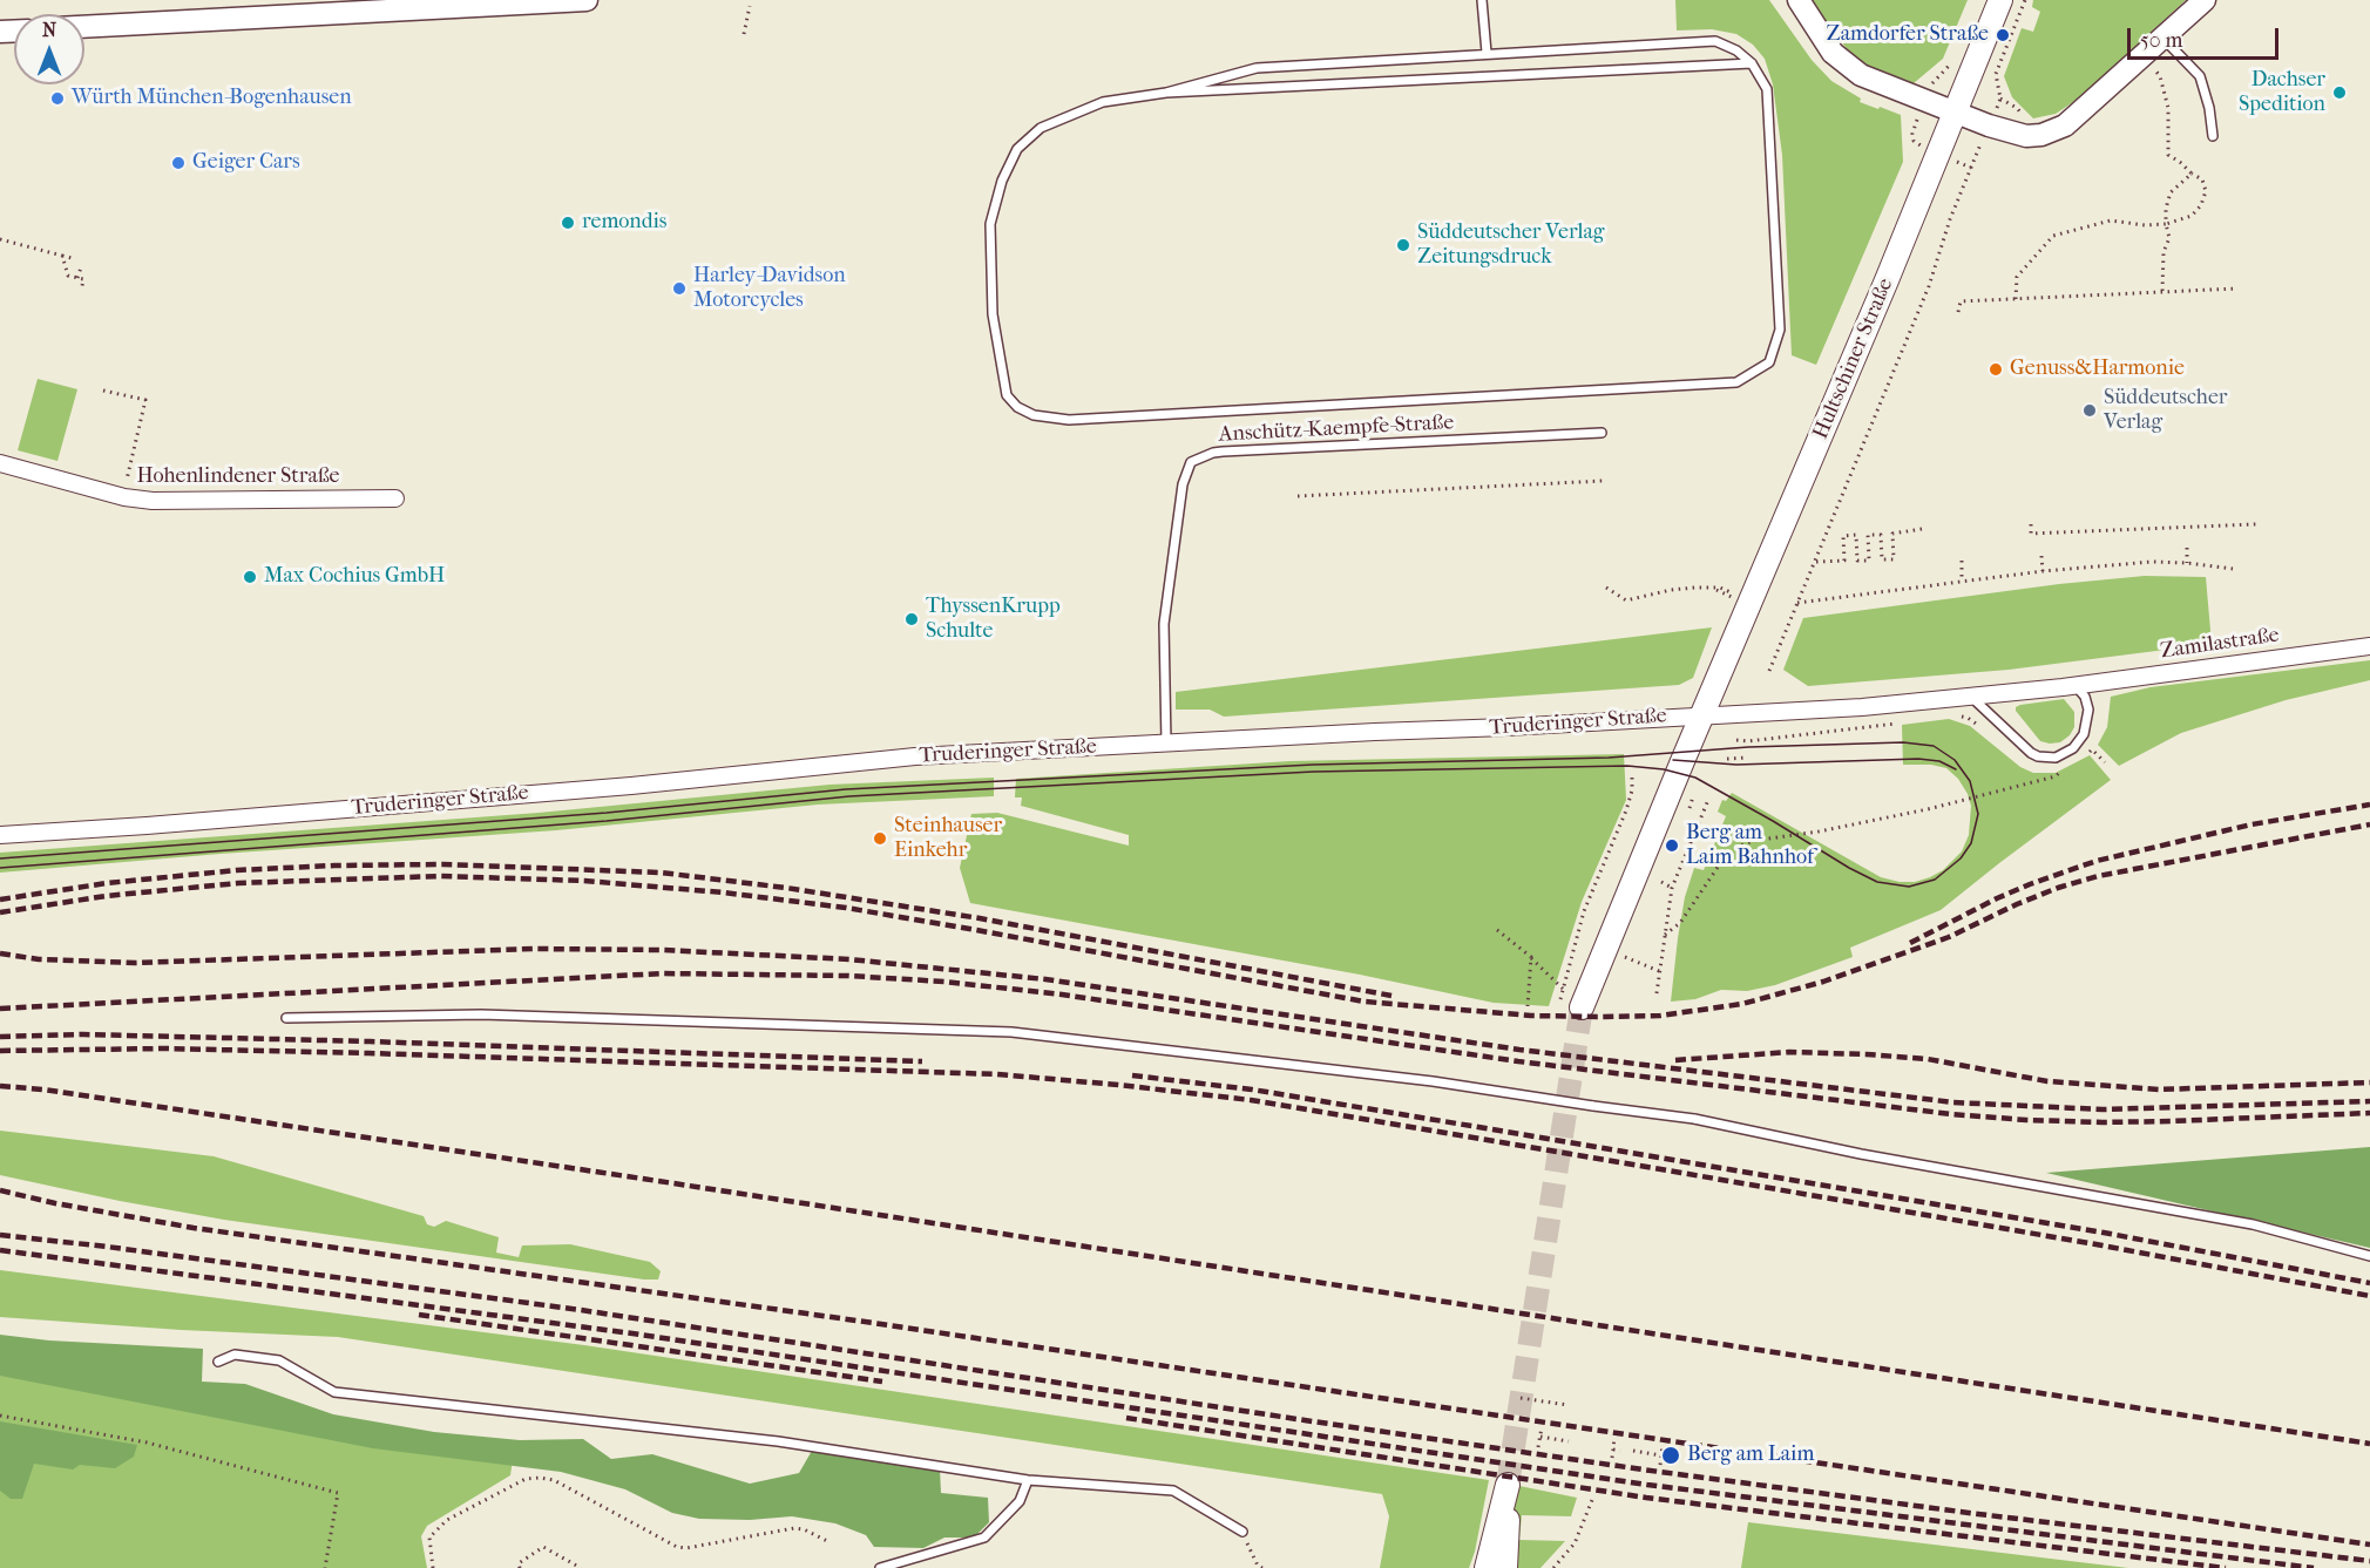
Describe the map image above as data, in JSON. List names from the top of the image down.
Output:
{
  "streets": {
    "main road": ["Hultschiner Straße", "Truderinger Straße"],
    "street": ["Hohenlindener Straße", "Zamilastraße"],
    "lane": ["Anschütz-Kaempfe-Straße"]
  },
  "crossings": [
    ["Hultschiner Straße", "Zamilastraße"],
    ["Hultschiner Straße", "Truderinger Straße"],
    ["Anschütz-Kaempfe-Straße", "Truderinger Straße"],
    ["Zamilastraße", "Truderinger Straße"]
  ],
  "places": [
    "Zamdorfer Straße",
    "Dachser Spedition",
    "Würth München-Bogenhausen",
    "Geiger Cars",
    "remondis",
    "Süddeutscher Verlag Zeitungsdruck",
    "Harley-Davidson Motorcycles",
    "Genuss&Harmonie",
    "Süddeutscher Verlag",
    "Max Cochius GmbH",
    "ThyssenKrupp Schulte",
    "Steinhauser Einkehr",
    "Berg am Laim Bahnhof",
    "Berg am Laim"
  ],
  "scale_bar": "50 m",
  "north": "top"
}
